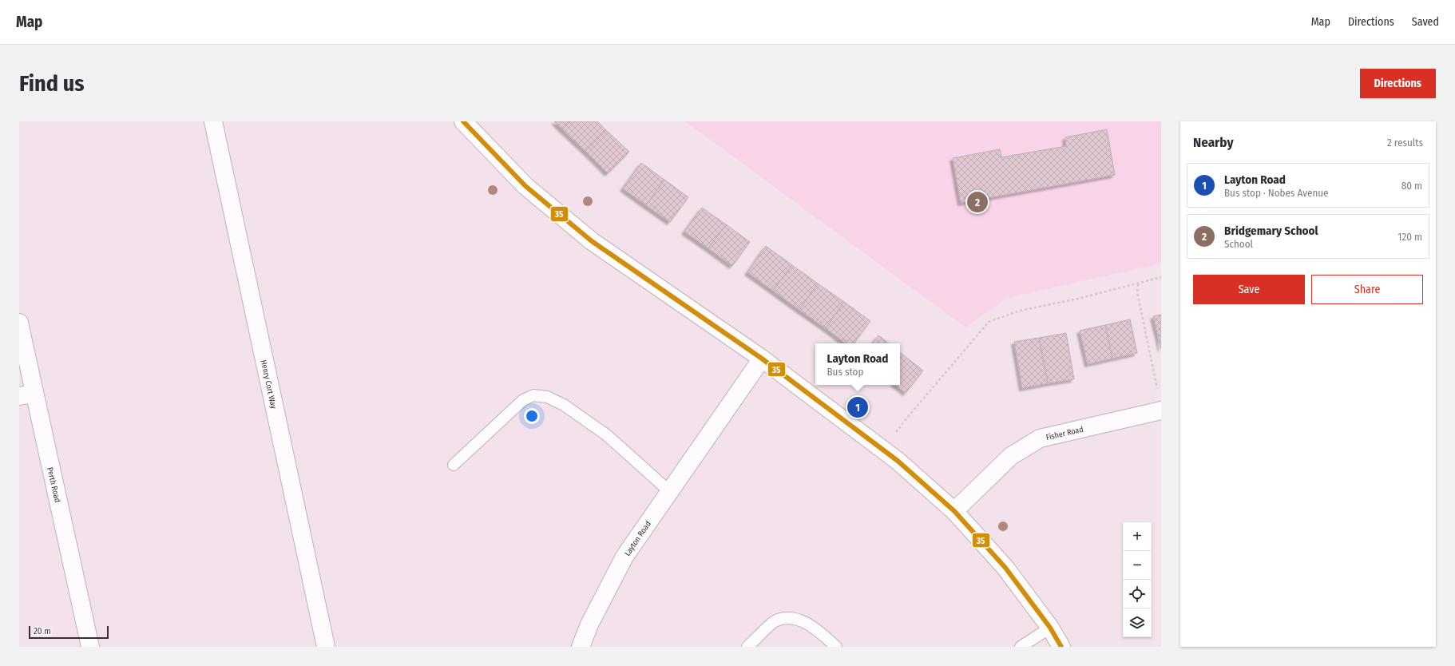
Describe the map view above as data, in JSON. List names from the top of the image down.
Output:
{
  "streets": {
    "street": [
      "Henry Cort Way",
      "Fisher Road",
      "Perth Road",
      "Layton Road"
    ]
  },
  "lines": ["transit line 35"],
  "scale_bar": "20 m",
  "page": {
    "header": "Map",
    "nav": ["Map", "Directions", "Saved"],
    "buttons": [
      "Directions",
      ["Save", "Share"]
    ],
    "title": "Find us",
    "heading": ["Nearby", "2 results"],
    "list": [
      {
        "mark": "1",
        "name": "Layton Road",
        "note": "Bus stop · Nobes Avenue",
        "value": "80 m"
      },
      {
        "mark": "2",
        "name": "Bridgemary School",
        "note": "School",
        "value": "120 m"
      }
    ],
    "pins": ["2", "1"],
    "popup": ["Layton Road", "Bus stop"],
    "map_buttons": ["+", "−"],
    "scale": "20 m"
  }
}
